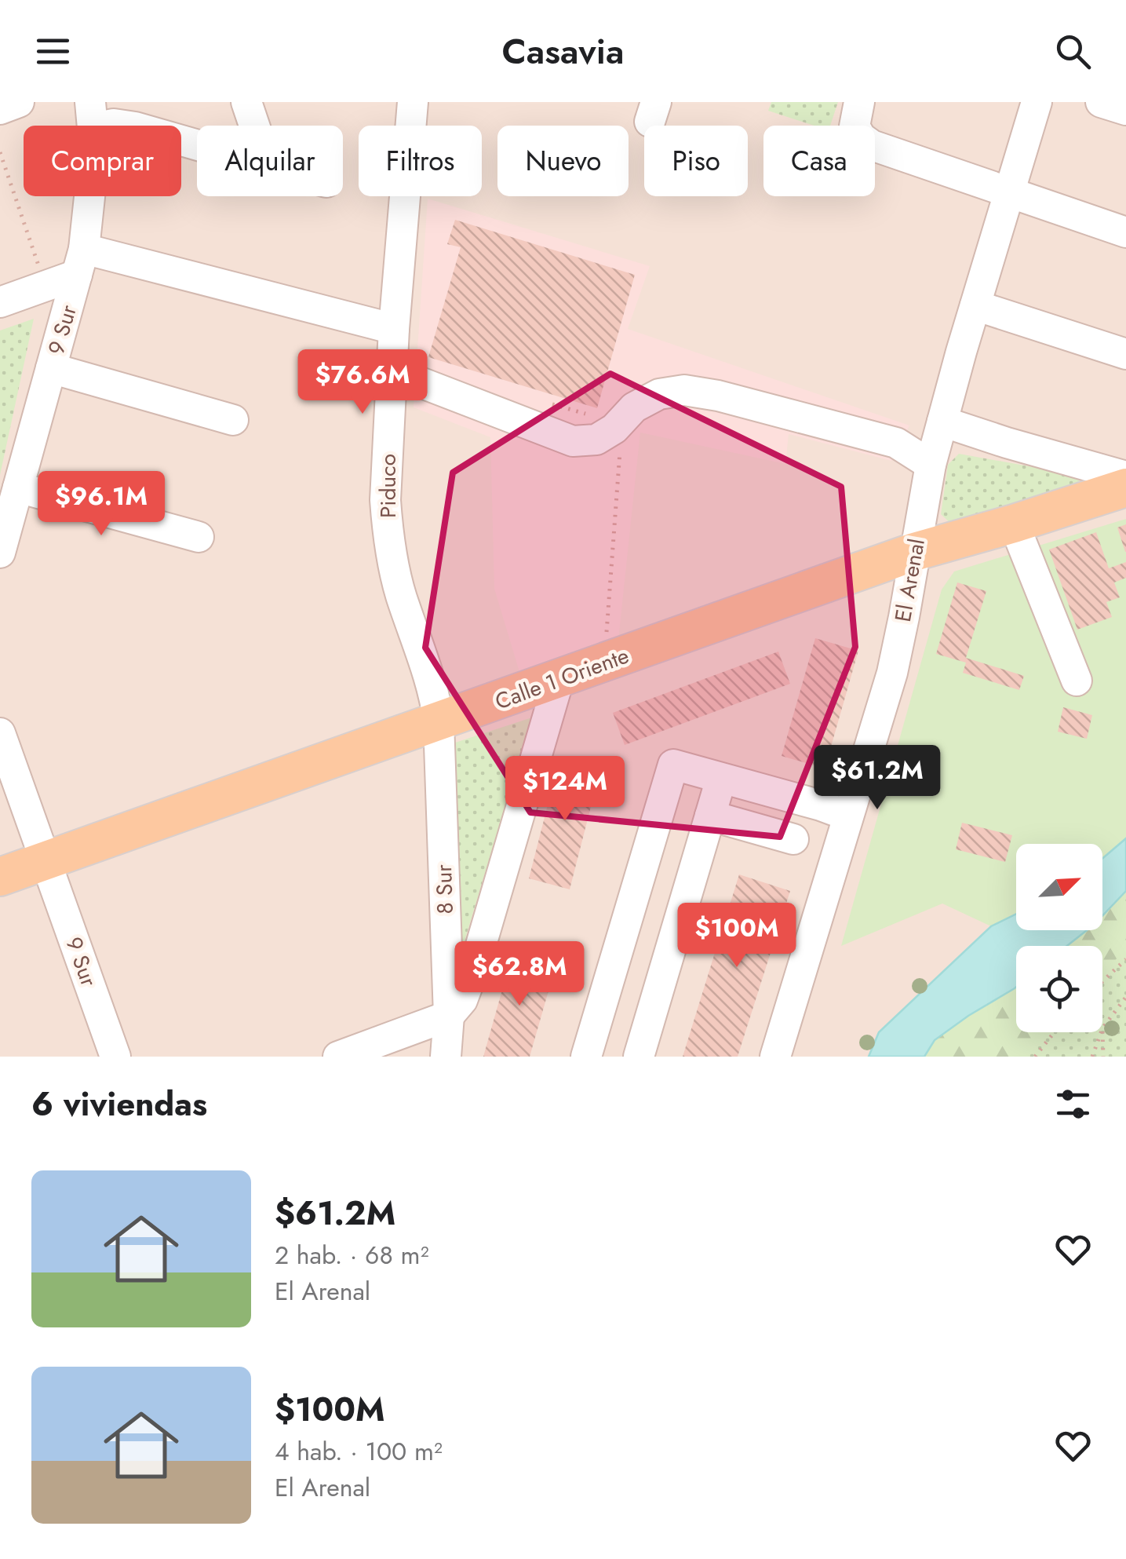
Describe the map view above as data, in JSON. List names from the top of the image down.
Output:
{
  "streets": {
    "main road": ["Calle 1 Oriente"],
    "street": [
      "9 Sur",
      "Piduco",
      "El Arenal",
      "8 Sur"
    ]
  },
  "crossings": [
    ["9 Sur", "Calle 1 Oriente"],
    ["Piduco", "Calle 1 Oriente"],
    ["Piduco", "8 Sur"],
    ["El Arenal", "Calle 1 Oriente"],
    ["Calle 1 Oriente", "8 Sur"]
  ],
  "north": "top right",
  "page": {
    "header": "Casavia",
    "chip": [
      "Comprar",
      "Alquilar",
      "Filtros",
      "Nuevo",
      "Piso",
      "Casa"
    ],
    "price": [
      "$76.6M",
      "$96.1M",
      "$61.2M",
      "$124M",
      "$100M",
      "$62.8M"
    ],
    "heading": "6 viviendas",
    "list": [
      {
        "name": "$61.2M",
        "note": "2 hab. · 68 m² · El Arenal"
      },
      {
        "name": "$100M",
        "note": "4 hab. · 100 m² · El Arenal"
      }
    ]
  }
}
